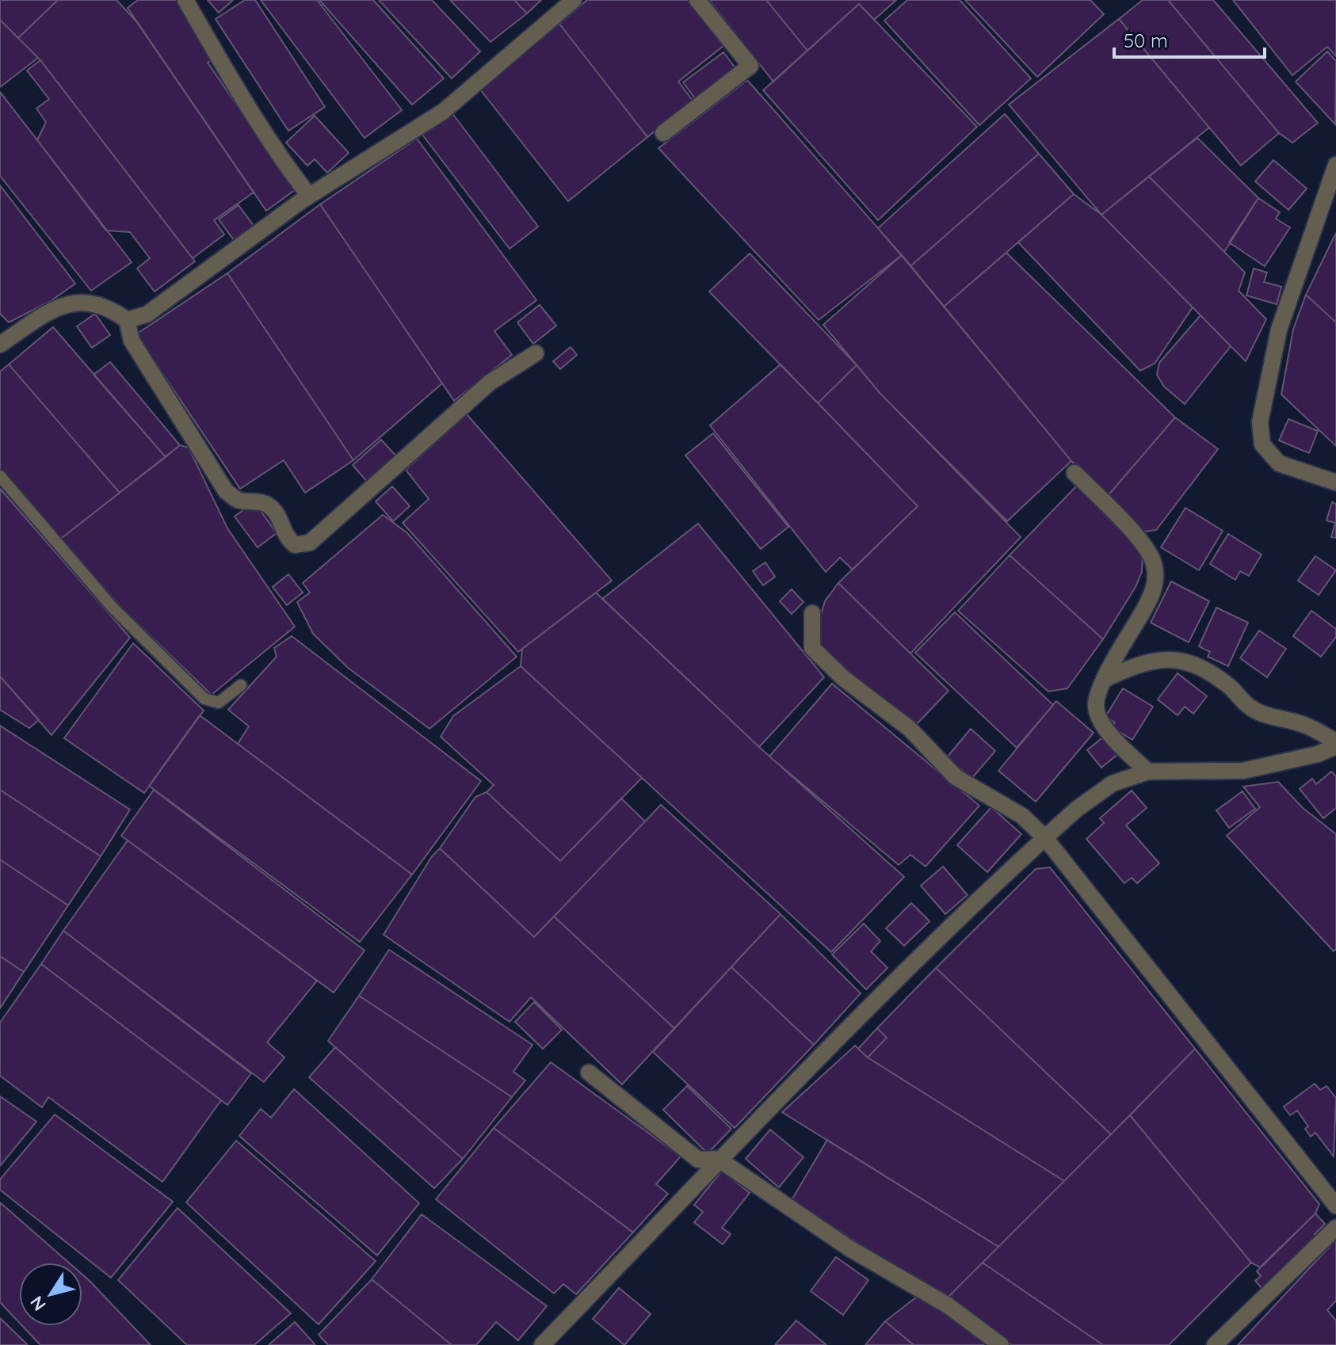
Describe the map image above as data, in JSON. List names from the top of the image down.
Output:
{
  "scale_bar": "50 m",
  "north": "bottom left"
}
